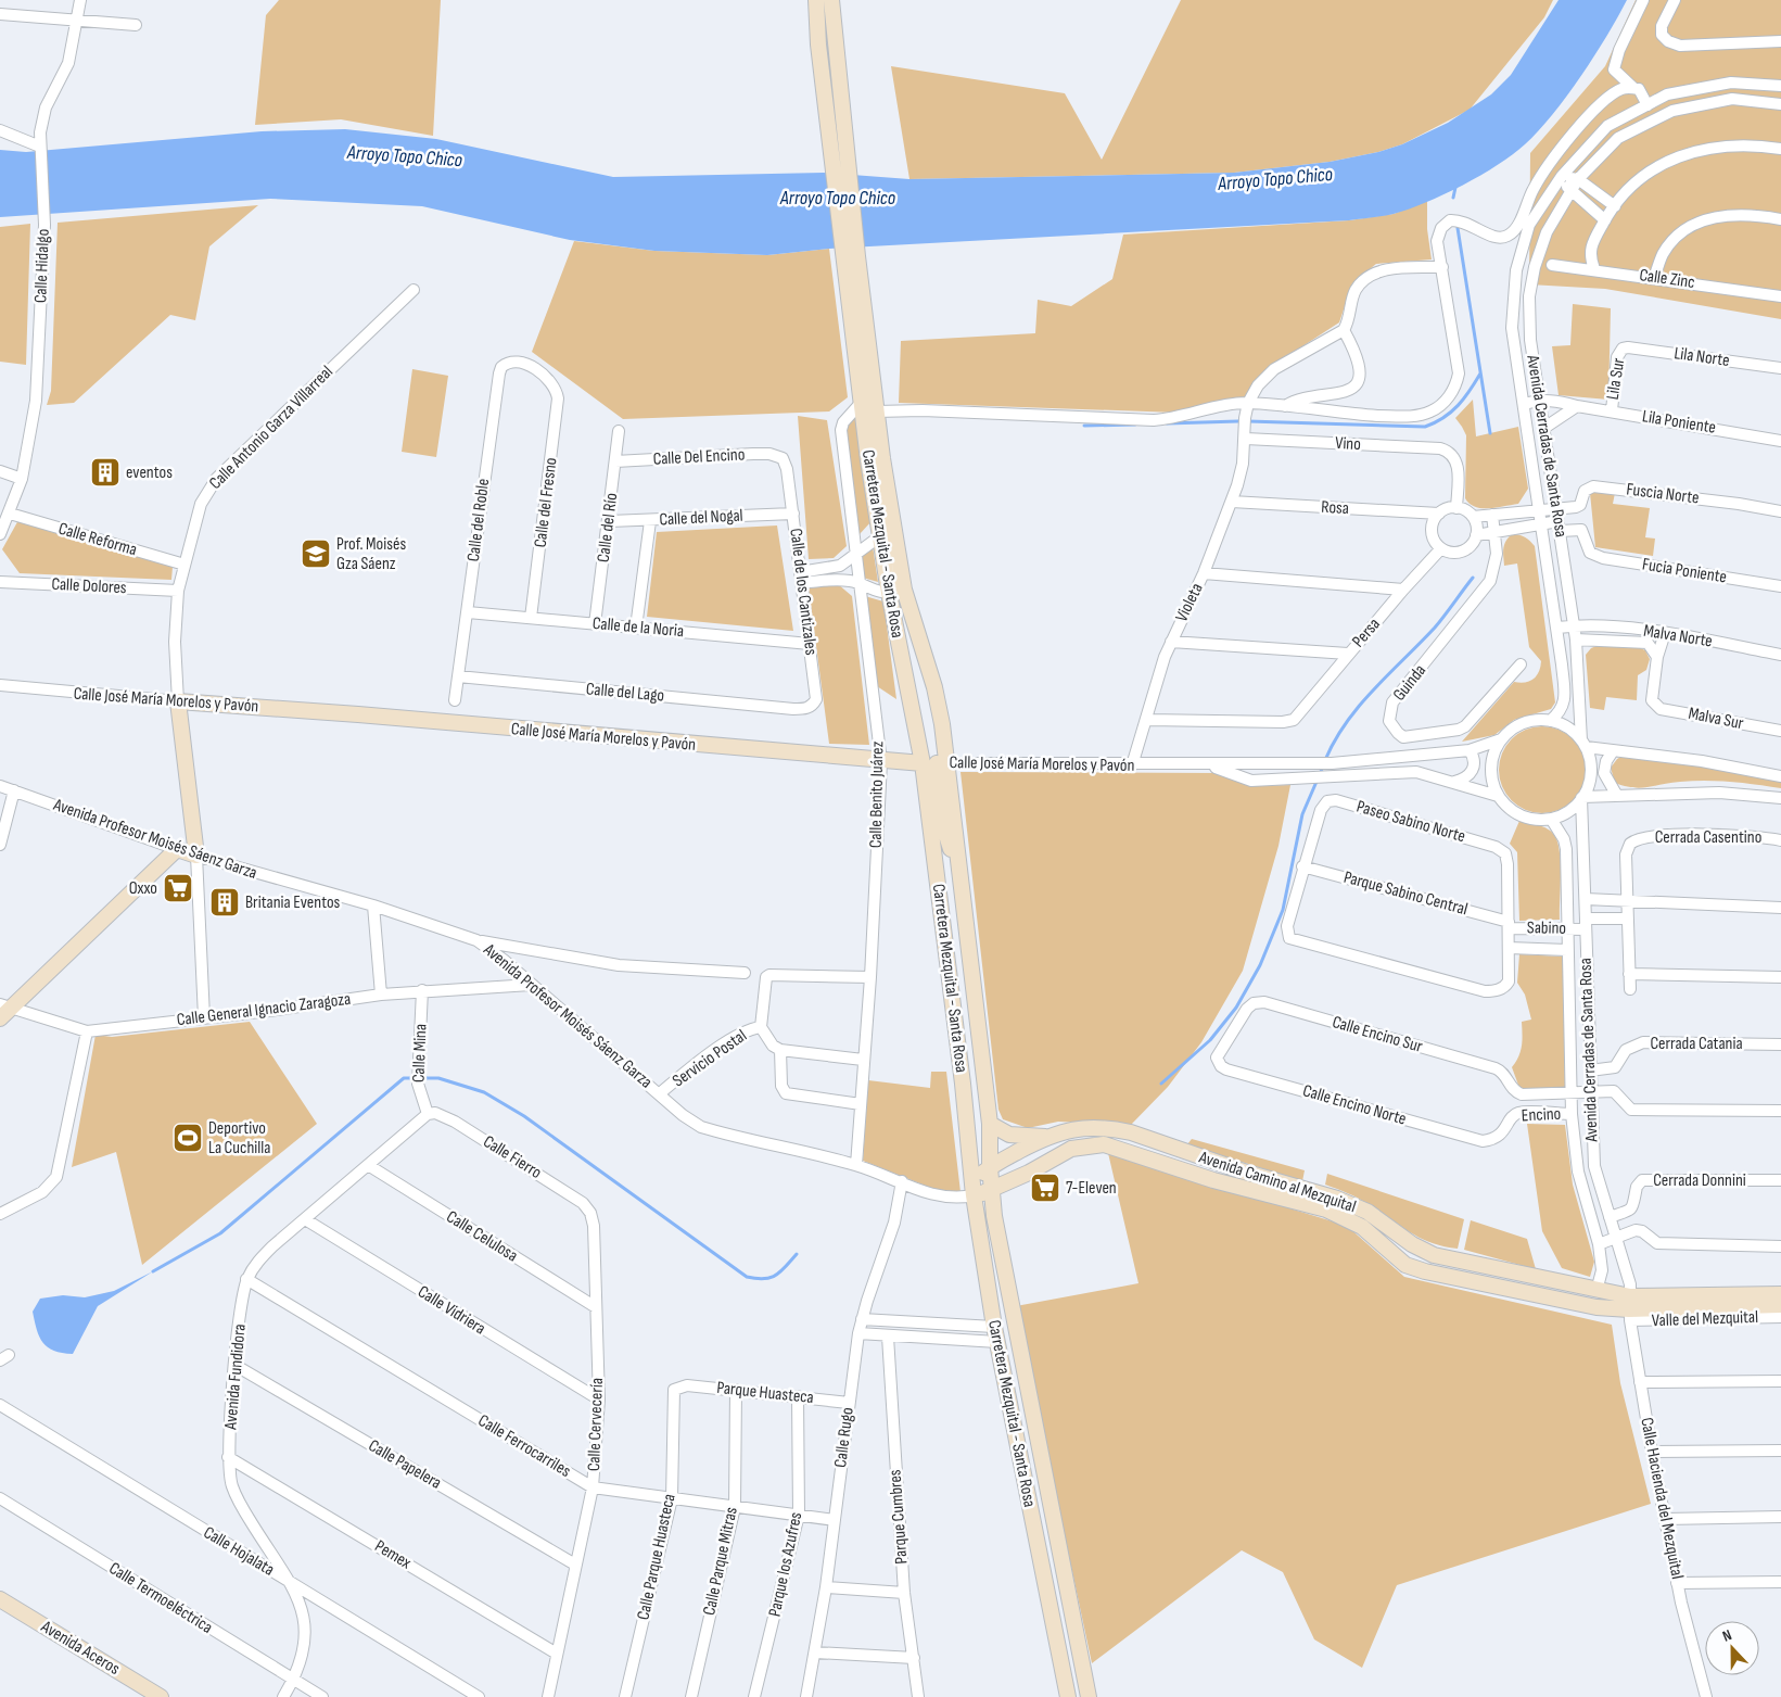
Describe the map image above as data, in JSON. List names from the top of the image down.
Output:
{
  "streets": {
    "main road": [
      "Calle Antonio Garza Villarreal",
      "Carretera Mezquital - Santa Rosa",
      "Calle José María Morelos y Pavón",
      "Avenida Profesor Moisés Sáenz Garza",
      "Avenida Camino al Mezquital",
      "Avenida Aceros"
    ],
    "street": [
      "Calle Hidalgo",
      "Calle Zinc",
      "Lila Norte",
      "Lila Sur",
      "Lila Poniente",
      "Vino",
      "Avenida Cerradas de Santa Rosa",
      "Calle Del Encino",
      "Fuscia Norte",
      "Calle del Fresno",
      "Rosa",
      "Calle del Nogal",
      "Calle del Roble",
      "Calle del Río",
      "Calle Reforma",
      "Fucia Poniente",
      "Calle Dolores",
      "Calle de los Cantizales",
      "Violeta",
      "Calle de la Noria",
      "Persa",
      "Malva Norte",
      "Guinda",
      "Calle del Lago",
      "Malva Sur",
      "Calle Benito Juárez",
      "Paseo Sabino Norte",
      "Cerrada Casentino",
      "Parque Sabino Central",
      "Sabino",
      "Calle General Ignacio Zaragoza",
      "Calle Encino Sur",
      "Cerrada Catania",
      "Calle Mina",
      "Servicio Postal",
      "Calle Encino Norte",
      "Encino",
      "Calle Fierro",
      "Cerrada Donnini",
      "Calle Celulosa",
      "Calle Vidriera",
      "Valle del Mezquital",
      "Avenida Fundidora",
      "Parque Huasteca",
      "Calle Cervecería",
      "Calle Rugo",
      "Calle Ferrocarriles",
      "Calle Papelera",
      "Calle Hacienda del Mezquital",
      "Parque Cumbres",
      "Calle Hojalata",
      "Pemex",
      "Calle Parque Huasteca",
      "Calle Parque Mitras",
      "Parque los Azufres",
      "Calle Termoeléctrica"
    ]
  },
  "crossings": [
    ["Calle Hidalgo", "Calle Reforma"],
    ["Lila Norte", "Lila Sur"],
    ["Lila Sur", "Lila Poniente"],
    ["Calle Antonio Garza Villarreal", "Calle Reforma"],
    ["Calle Antonio Garza Villarreal", "Calle Dolores"],
    ["Calle Antonio Garza Villarreal", "Calle José María Morelos y Pavón"],
    ["Calle Antonio Garza Villarreal", "Avenida Profesor Moisés Sáenz Garza"],
    ["Calle Antonio Garza Villarreal", "Calle General Ignacio Zaragoza"],
    ["Vino", "Rosa"],
    ["Vino", "Violeta"],
    ["Vino", "Persa"],
    ["Avenida Cerradas de Santa Rosa", "Fuscia Norte"],
    ["Avenida Cerradas de Santa Rosa", "Fucia Poniente"],
    ["Avenida Cerradas de Santa Rosa", "Malva Norte"],
    ["Avenida Cerradas de Santa Rosa", "Calle José María Morelos y Pavón"],
    ["Avenida Cerradas de Santa Rosa", "Sabino"],
    ["Avenida Cerradas de Santa Rosa", "Cerrada Catania"],
    ["Avenida Cerradas de Santa Rosa", "Encino"],
    ["Avenida Cerradas de Santa Rosa", "Cerrada Donnini"],
    ["Avenida Cerradas de Santa Rosa", "Avenida Camino al Mezquital"],
    ["Avenida Cerradas de Santa Rosa", "Valle del Mezquital"],
    ["Avenida Cerradas de Santa Rosa", "Calle Hacienda del Mezquital"],
    ["Calle Del Encino", "Calle del Río"],
    ["Calle Del Encino", "Calle de los Cantizales"],
    ["Calle del Fresno", "Calle del Roble"],
    ["Calle del Fresno", "Calle de la Noria"],
    ["Rosa", "Violeta"],
    ["Rosa", "Persa"],
    ["Calle del Nogal", "Calle del Río"],
    ["Calle del Nogal", "Calle de los Cantizales"],
    ["Calle del Roble", "Calle de la Noria"],
    ["Calle del Roble", "Calle del Lago"],
    ["Calle del Río", "Calle de la Noria"],
    ["Carretera Mezquital - Santa Rosa", "Calle José María Morelos y Pavón"],
    ["Carretera Mezquital - Santa Rosa", "Calle Benito Juárez"],
    ["Carretera Mezquital - Santa Rosa", "Avenida Profesor Moisés Sáenz Garza"],
    ["Carretera Mezquital - Santa Rosa", "Avenida Camino al Mezquital"],
    ["Calle de los Cantizales", "Calle de la Noria"],
    ["Calle de los Cantizales", "Calle del Lago"],
    ["Violeta", "Persa"],
    ["Violeta", "Calle José María Morelos y Pavón"],
    ["Malva Norte", "Malva Sur"],
    ["Calle José María Morelos y Pavón", "Calle Benito Juárez"],
    ["Calle Benito Juárez", "Avenida Profesor Moisés Sáenz Garza"],
    ["Paseo Sabino Norte", "Parque Sabino Central"],
    ["Paseo Sabino Norte", "Sabino"],
    ["Avenida Profesor Moisés Sáenz Garza", "Calle General Ignacio Zaragoza"],
    ["Avenida Profesor Moisés Sáenz Garza", "Servicio Postal"],
    ["Avenida Profesor Moisés Sáenz Garza", "Avenida Camino al Mezquital"],
    ["Avenida Profesor Moisés Sáenz Garza", "Calle Rugo"],
    ["Parque Sabino Central", "Sabino"],
    ["Calle General Ignacio Zaragoza", "Calle Mina"],
    ["Calle Encino Sur", "Calle Encino Norte"],
    ["Calle Encino Sur", "Encino"],
    ["Calle Mina", "Calle Fierro"],
    ["Calle Mina", "Avenida Fundidora"],
    ["Calle Encino Norte", "Encino"],
    ["Calle Fierro", "Avenida Fundidora"],
    ["Calle Fierro", "Calle Cervecería"],
    ["Avenida Camino al Mezquital", "Valle del Mezquital"],
    ["Avenida Camino al Mezquital", "Calle Hacienda del Mezquital"],
    ["Calle Celulosa", "Avenida Fundidora"],
    ["Calle Celulosa", "Calle Cervecería"],
    ["Calle Vidriera", "Avenida Fundidora"],
    ["Calle Vidriera", "Calle Cervecería"],
    ["Valle del Mezquital", "Calle Hacienda del Mezquital"],
    ["Avenida Fundidora", "Calle Ferrocarriles"],
    ["Avenida Fundidora", "Calle Papelera"],
    ["Avenida Fundidora", "Calle Hojalata"],
    ["Avenida Fundidora", "Pemex"],
    ["Avenida Fundidora", "Calle Termoeléctrica"],
    ["Parque Huasteca", "Calle Rugo"],
    ["Parque Huasteca", "Calle Parque Huasteca"],
    ["Parque Huasteca", "Calle Parque Mitras"],
    ["Parque Huasteca", "Parque los Azufres"],
    ["Calle Cervecería", "Calle Ferrocarriles"],
    ["Calle Cervecería", "Calle Papelera"],
    ["Calle Cervecería", "Pemex"],
    ["Calle Rugo", "Calle Ferrocarriles"],
    ["Calle Ferrocarriles", "Calle Parque Huasteca"],
    ["Calle Ferrocarriles", "Calle Parque Mitras"],
    ["Calle Ferrocarriles", "Parque los Azufres"]
  ],
  "water": ["Arroyo Topo Chico"],
  "places": {
    "building": ["eventos", "Britania Eventos"],
    "school or university": ["Prof. Moisés Gza Sáenz"],
    "supermarket": ["Oxxo", "7-Eleven"],
    "sports": ["Deportivo La Cuchilla"]
  },
  "north": "top"
}
